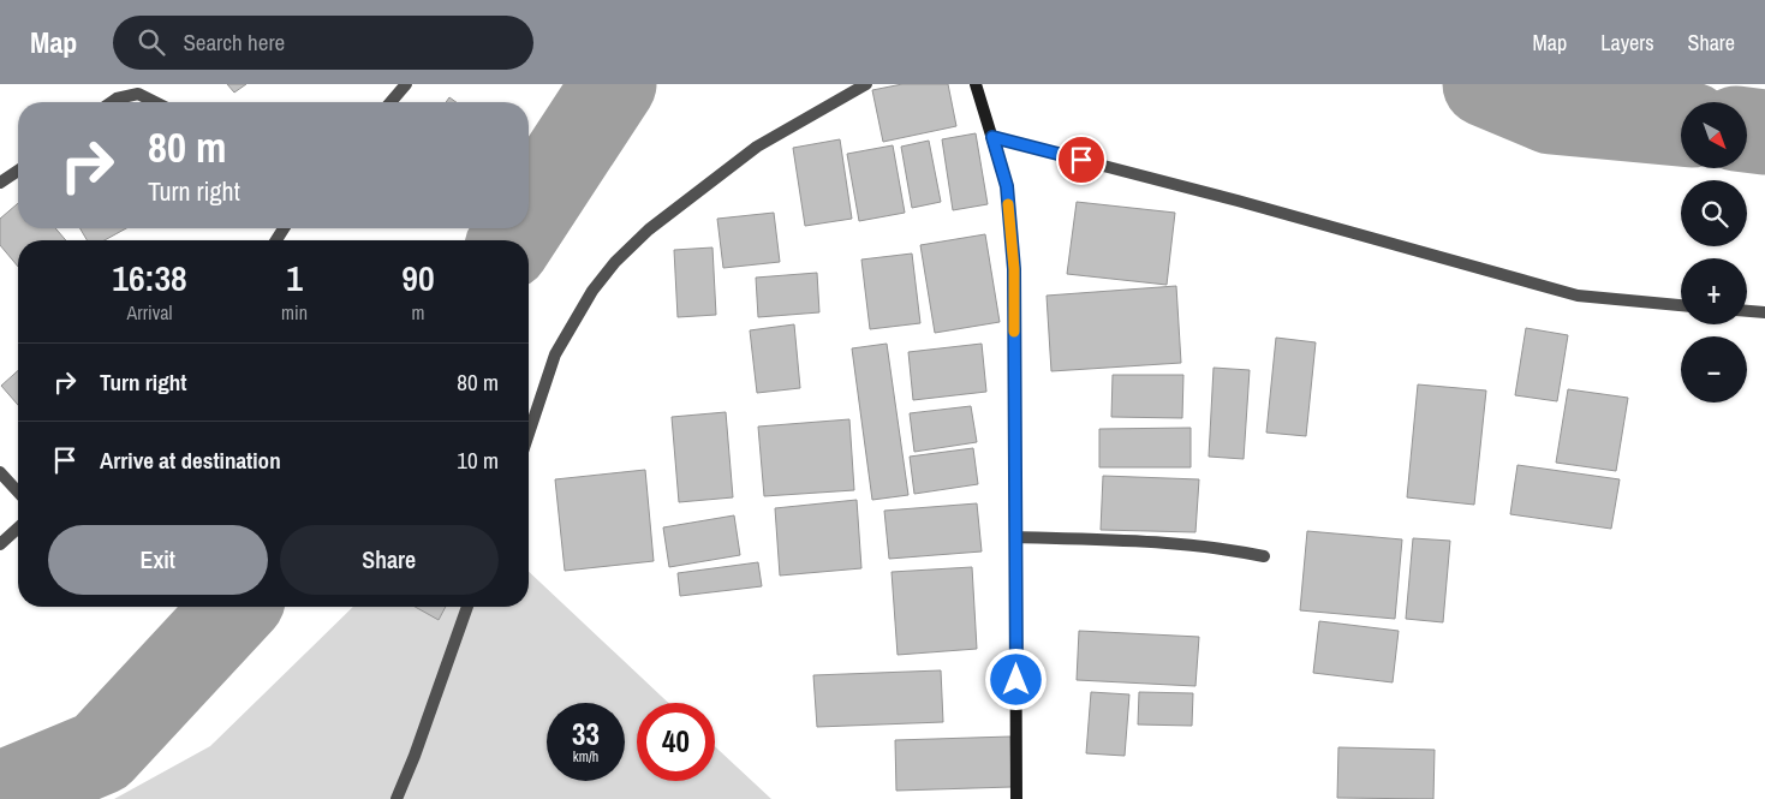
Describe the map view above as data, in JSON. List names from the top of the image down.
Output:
{
  "north": "bottom right",
  "page": {
    "header": "Map",
    "search": "Search here",
    "nav": ["Map", "Layers", "Share"],
    "map_buttons": ["+", "−"],
    "turn": ["80 m", "Turn right"],
    "eta": [
      "16:38",
      "Arrival",
      "1",
      "min",
      "90",
      "m"
    ],
    "list": [
      {
        "name": "Turn right",
        "value": "80 m"
      },
      {
        "name": "Arrive at destination",
        "value": "10 m"
      }
    ],
    "buttons": ["Exit", "Share"],
    "speed": "33 km/h",
    "limit": "40"
  }
}
